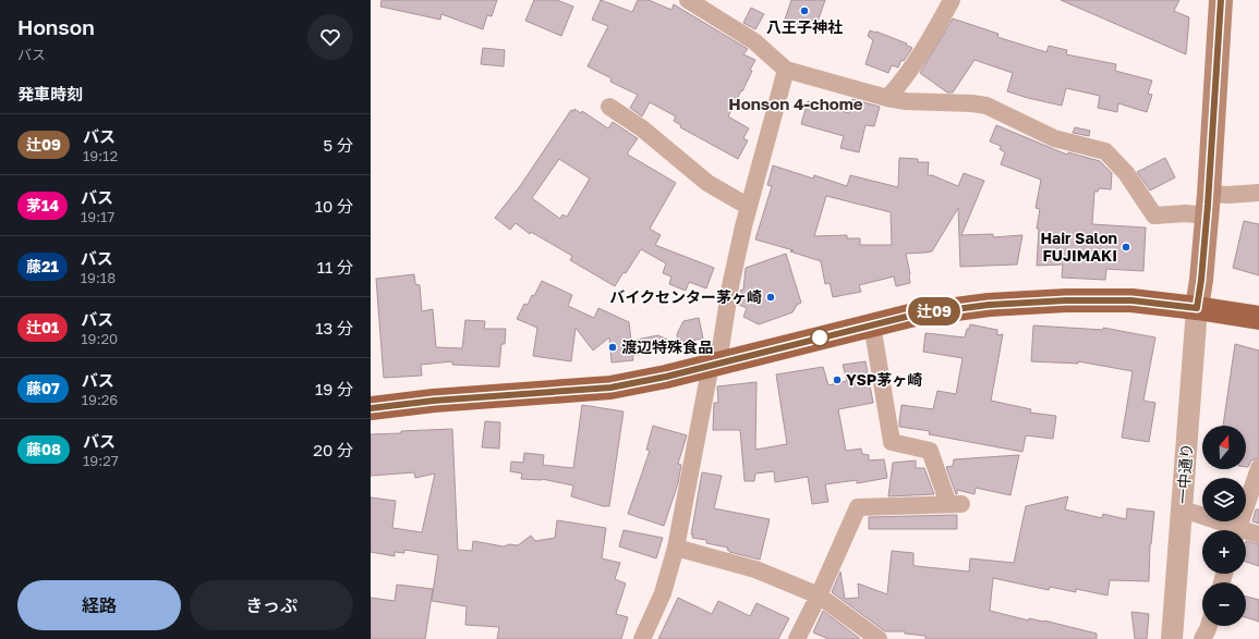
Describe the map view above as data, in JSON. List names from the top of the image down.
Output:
{
  "streets": {
    "street": ["一中通り"]
  },
  "districts": ["Honson 4-chome"],
  "places": [
    "八王子神社",
    "Hair Salon FUJIMAKI",
    "バイクセンター茅ヶ崎",
    "渡辺特殊食品",
    "YSP茅ヶ崎"
  ],
  "lines": ["bus line 辻09"],
  "north": "top",
  "page": {
    "heading": [
      ["Honson", "バス"],
      "発車時刻"
    ],
    "on_map": "辻09",
    "list": [
      {
        "mark": "辻09",
        "name": "バス",
        "note": "19:12",
        "value": "5 分"
      },
      {
        "mark": "茅14",
        "name": "バス",
        "note": "19:17",
        "value": "10 分"
      },
      {
        "mark": "藤21",
        "name": "バス",
        "note": "19:18",
        "value": "11 分"
      },
      {
        "mark": "辻01",
        "name": "バス",
        "note": "19:20",
        "value": "13 分"
      },
      {
        "mark": "藤07",
        "name": "バス",
        "note": "19:26",
        "value": "19 分"
      },
      {
        "mark": "藤08",
        "name": "バス",
        "note": "19:27",
        "value": "20 分"
      }
    ],
    "map_buttons": ["+", "−"],
    "buttons": ["経路", "きっぷ"]
  }
}
